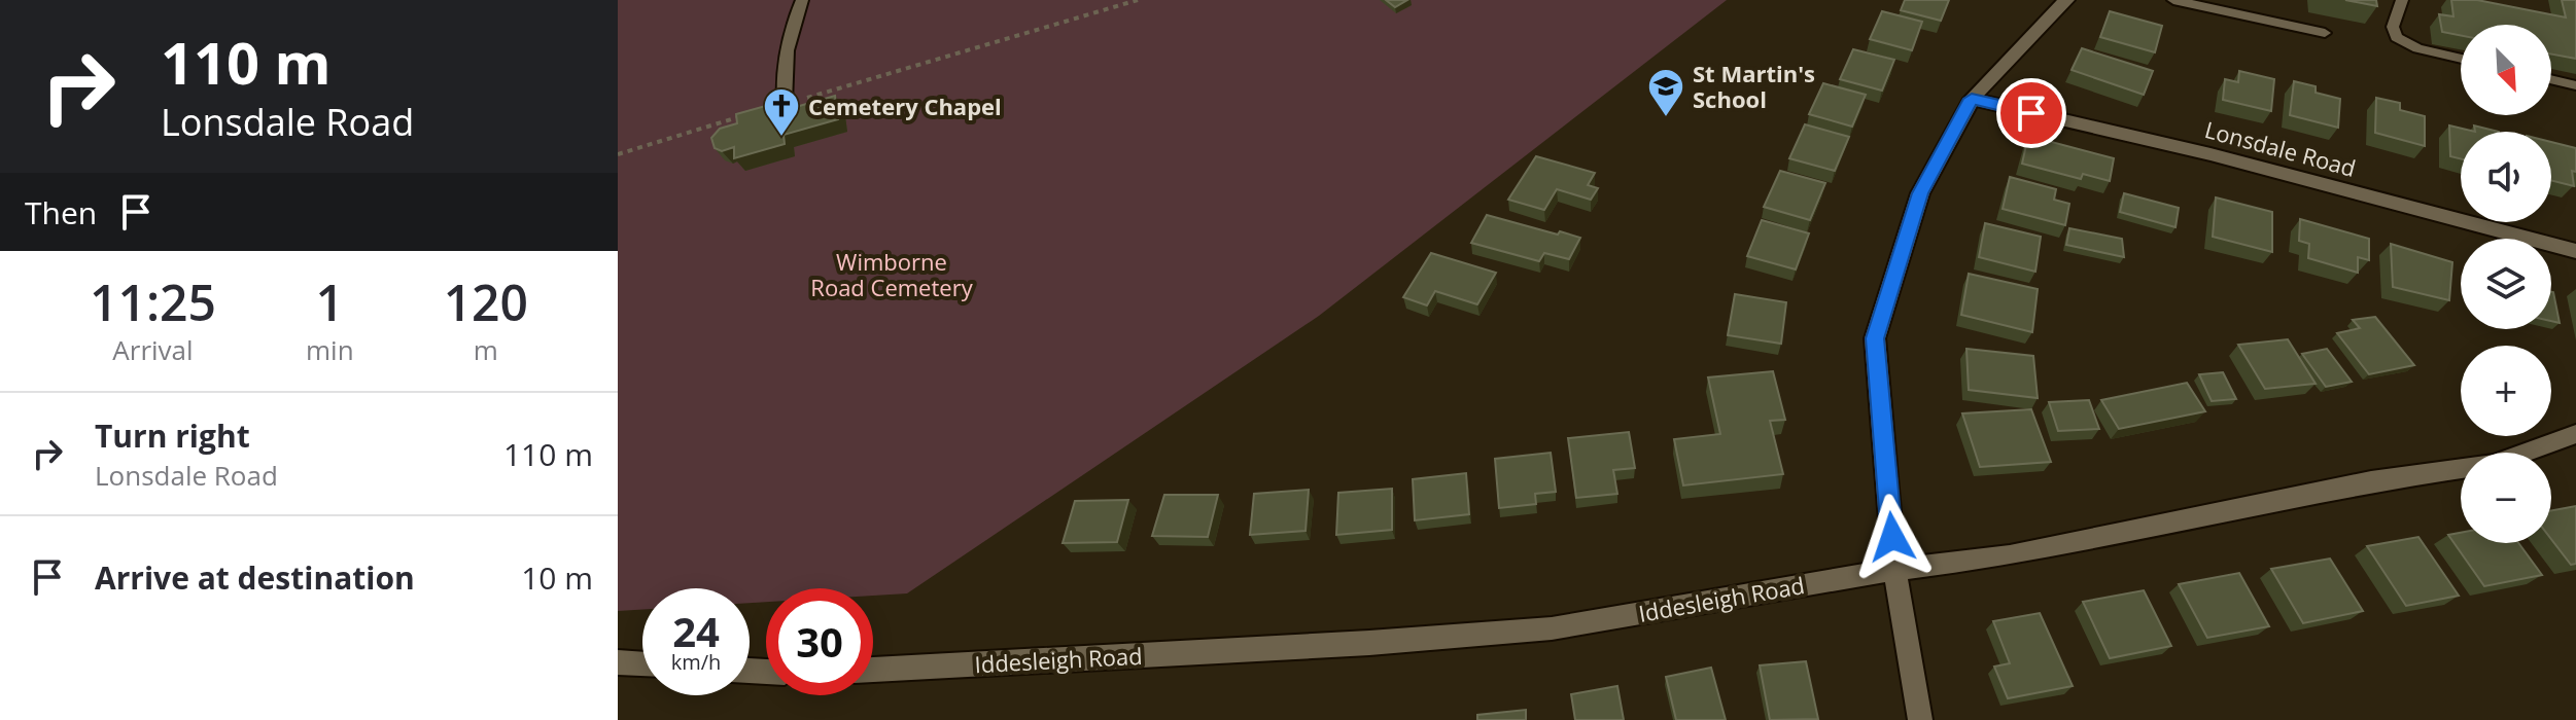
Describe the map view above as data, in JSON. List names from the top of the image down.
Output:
{
  "streets": {
    "street": ["Lonsdale Road", "Iddesleigh Road"]
  },
  "parks": ["Wimborne Road Cemetery"],
  "places": {
    "school or university": ["St Martin's School"],
    "church": ["Cemetery Chapel"]
  },
  "north": "bottom right",
  "page": {
    "turn": ["110 m", "Lonsdale Road"],
    "map_buttons": ["+", "−"],
    "then": "Then",
    "eta": [
      "11:25",
      "Arrival",
      "1",
      "min",
      "120",
      "m"
    ],
    "list": [
      {
        "name": "Turn right",
        "note": "Lonsdale Road",
        "value": "110 m"
      },
      {
        "name": "Arrive at destination",
        "value": "10 m"
      }
    ],
    "speed": "24 km/h",
    "limit": "30"
  }
}
